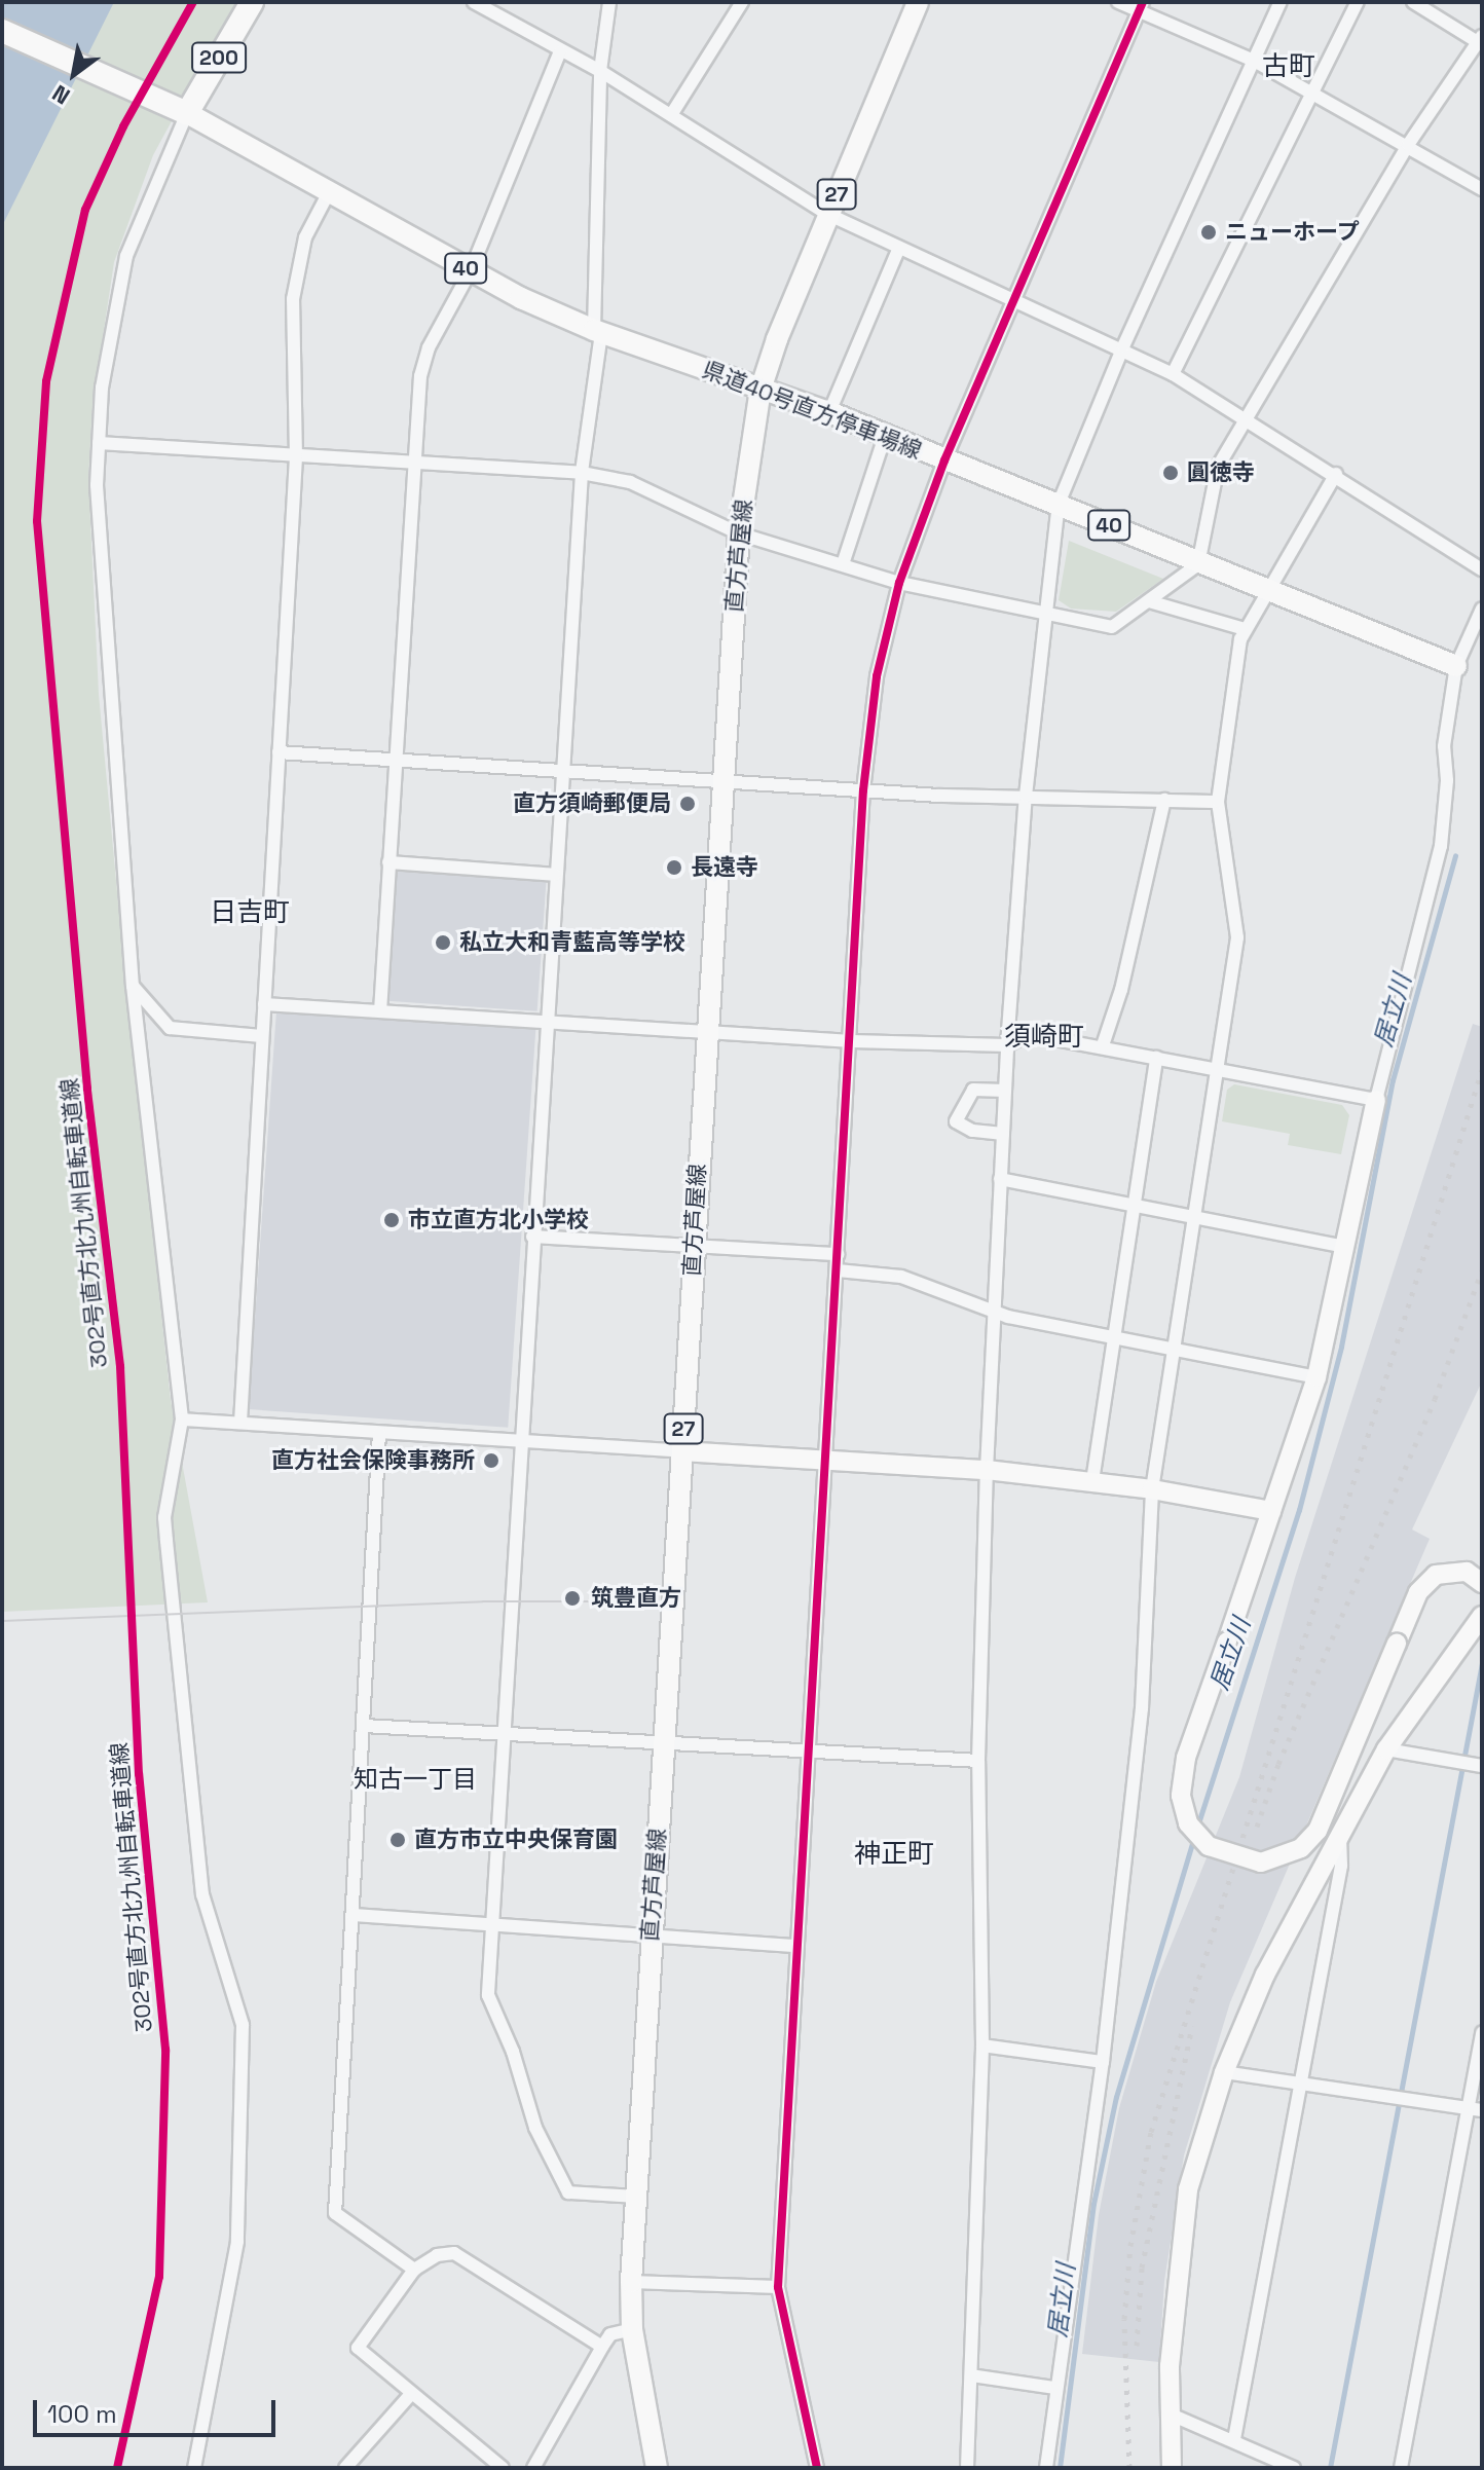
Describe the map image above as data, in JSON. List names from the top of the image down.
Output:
{
  "streets": {
    "highway": ["200"],
    "main road": [
      "27",
      "40",
      "県道40号直方停車場線",
      "直方芦屋線"
    ],
    "cycle path": ["302号直方北九州自転車道線"]
  },
  "crossings": [
    ["200", "県道40号直方停車場線"],
    ["県道40号直方停車場線", "直方芦屋線"]
  ],
  "districts": [
    "古町",
    "日吉町",
    "須崎町",
    "知古一丁目",
    "神正町"
  ],
  "water": ["居立川"],
  "places": [
    "ニューホープ",
    "圓徳寺",
    "直方須崎郵便局",
    "長遠寺",
    "私立大和青藍高等学校",
    "市立直方北小学校",
    "直方社会保険事務所",
    "筑豊直方",
    "直方市立中央保育園"
  ],
  "scale_bar": "100 m",
  "north": "bottom left"
}
